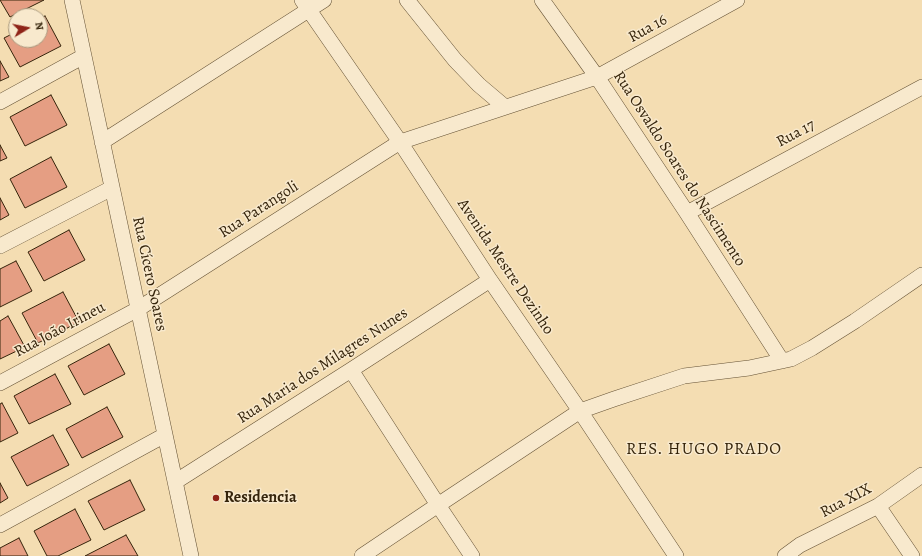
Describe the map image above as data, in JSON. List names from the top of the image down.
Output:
{
  "streets": {
    "street": [
      "Rua 16",
      "Rua 17",
      "Rua Osvaldo Soares do Nascimento",
      "Rua Parangoli",
      "Avenida Mestre Dezinho",
      "Rua Cícero Soares",
      "Rua João Irineu",
      "Rua Maria dos Milagres Nunes",
      "Rua XIX"
    ]
  },
  "crossings": [
    ["Rua 16", "Rua Osvaldo Soares do Nascimento"],
    ["Rua 16", "Rua Parangoli"],
    ["Rua 17", "Rua Osvaldo Soares do Nascimento"],
    ["Rua Parangoli", "Avenida Mestre Dezinho"],
    ["Rua Parangoli", "Rua Cícero Soares"],
    ["Rua Parangoli", "Rua João Irineu"],
    ["Avenida Mestre Dezinho", "Rua Maria dos Milagres Nunes"],
    ["Rua Cícero Soares", "Rua João Irineu"],
    ["Rua Cícero Soares", "Rua Maria dos Milagres Nunes"]
  ],
  "districts": ["RES. HUGO PRADO"],
  "places": ["Residencia"],
  "north": "right"
}
